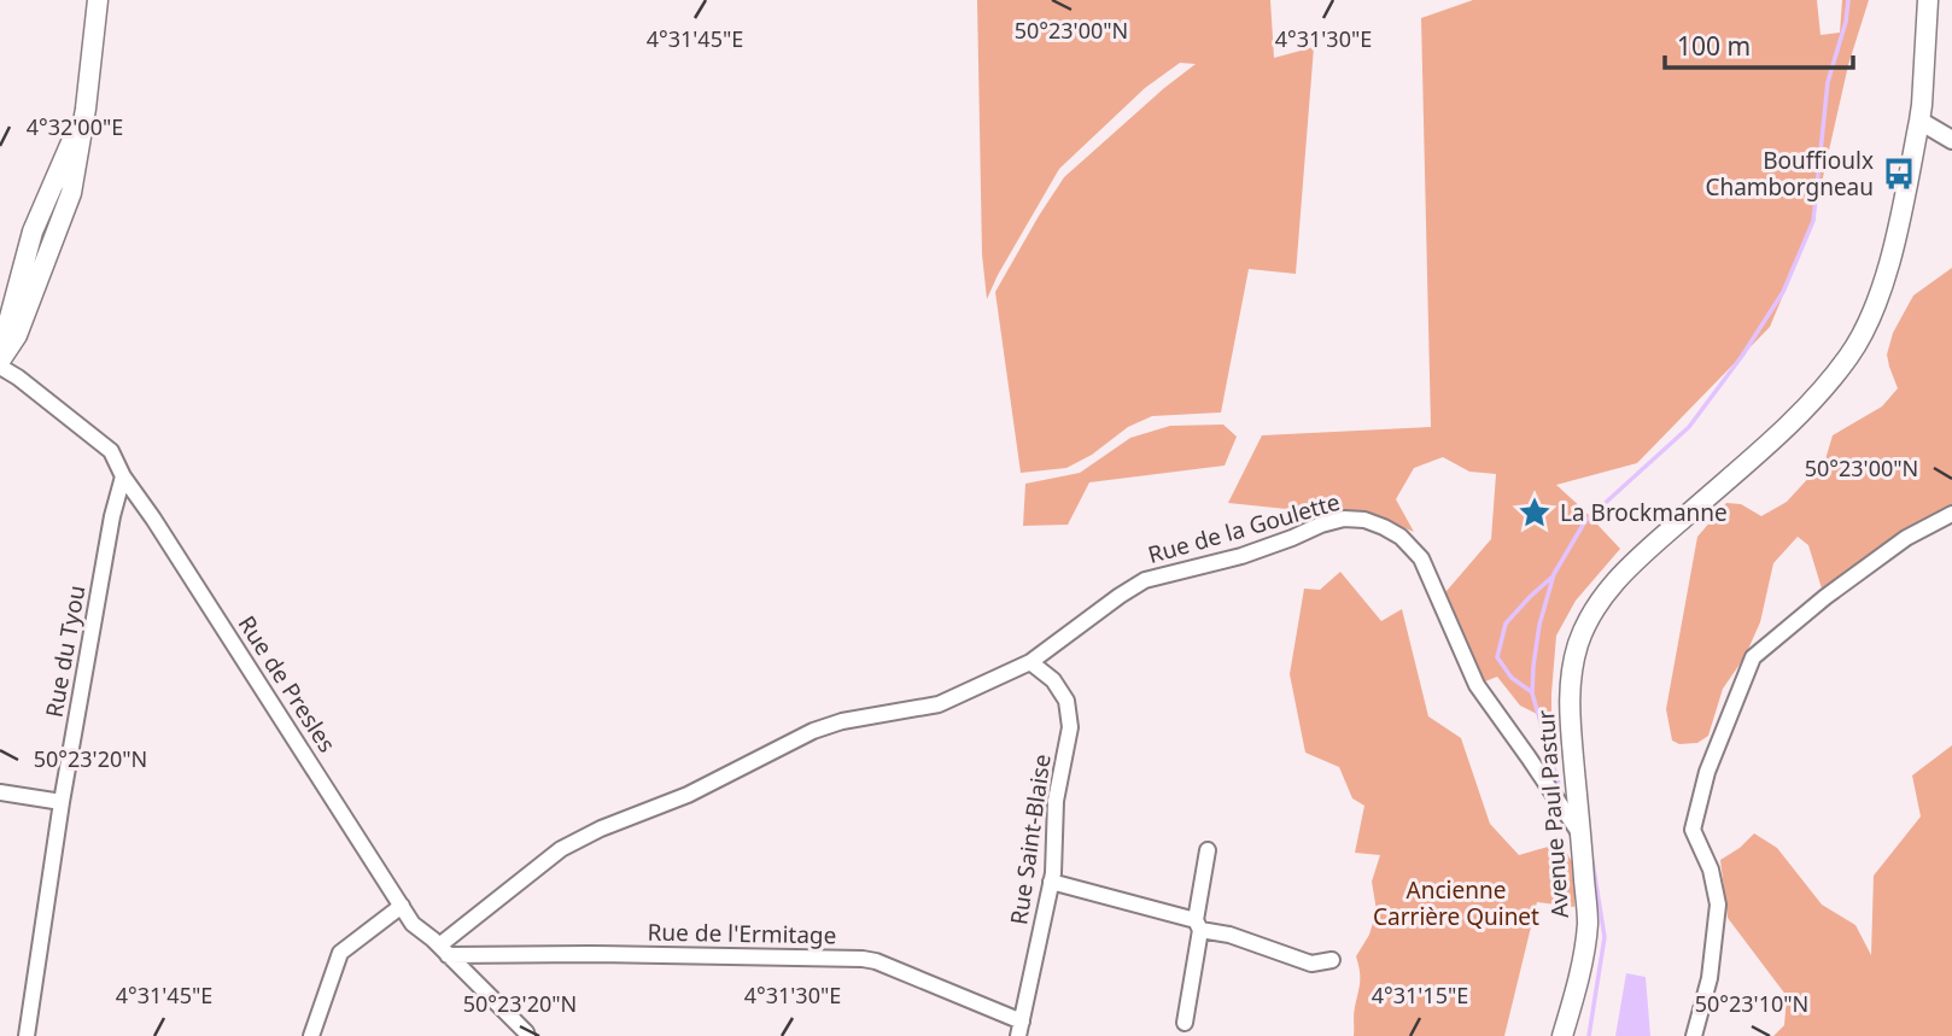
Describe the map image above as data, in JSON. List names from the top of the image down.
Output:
{
  "streets": {
    "main road": ["Avenue Paul Pastur"],
    "street": [
      "Rue de la Goulette",
      "Rue du Tyou",
      "Rue de Presles",
      "Rue Saint-Blaise",
      "Rue de l'Ermitage"
    ]
  },
  "crossings": [
    ["Rue de la Goulette", "Rue de Presles"],
    ["Rue de la Goulette", "Avenue Paul Pastur"],
    ["Rue de la Goulette", "Rue Saint-Blaise"],
    ["Rue de la Goulette", "Rue de l'Ermitage"],
    ["Rue du Tyou", "Rue de Presles"],
    ["Rue de Presles", "Rue de l'Ermitage"],
    ["Rue Saint-Blaise", "Rue de l'Ermitage"]
  ],
  "parks": ["Ancienne Carrière Quinet"],
  "places": {
    "bus stop": ["Bouffioulx Chamborgneau"],
    "place": ["La Brockmanne"]
  },
  "scale_bar": "100 m",
  "coordinates": [
    "50°23'00\"N",
    "4°31'45\"E",
    "4°31'30\"E",
    "4°32'00\"E",
    "50°23'20\"N",
    "4°31'15\"E",
    "50°23'10\"N"
  ]
}
